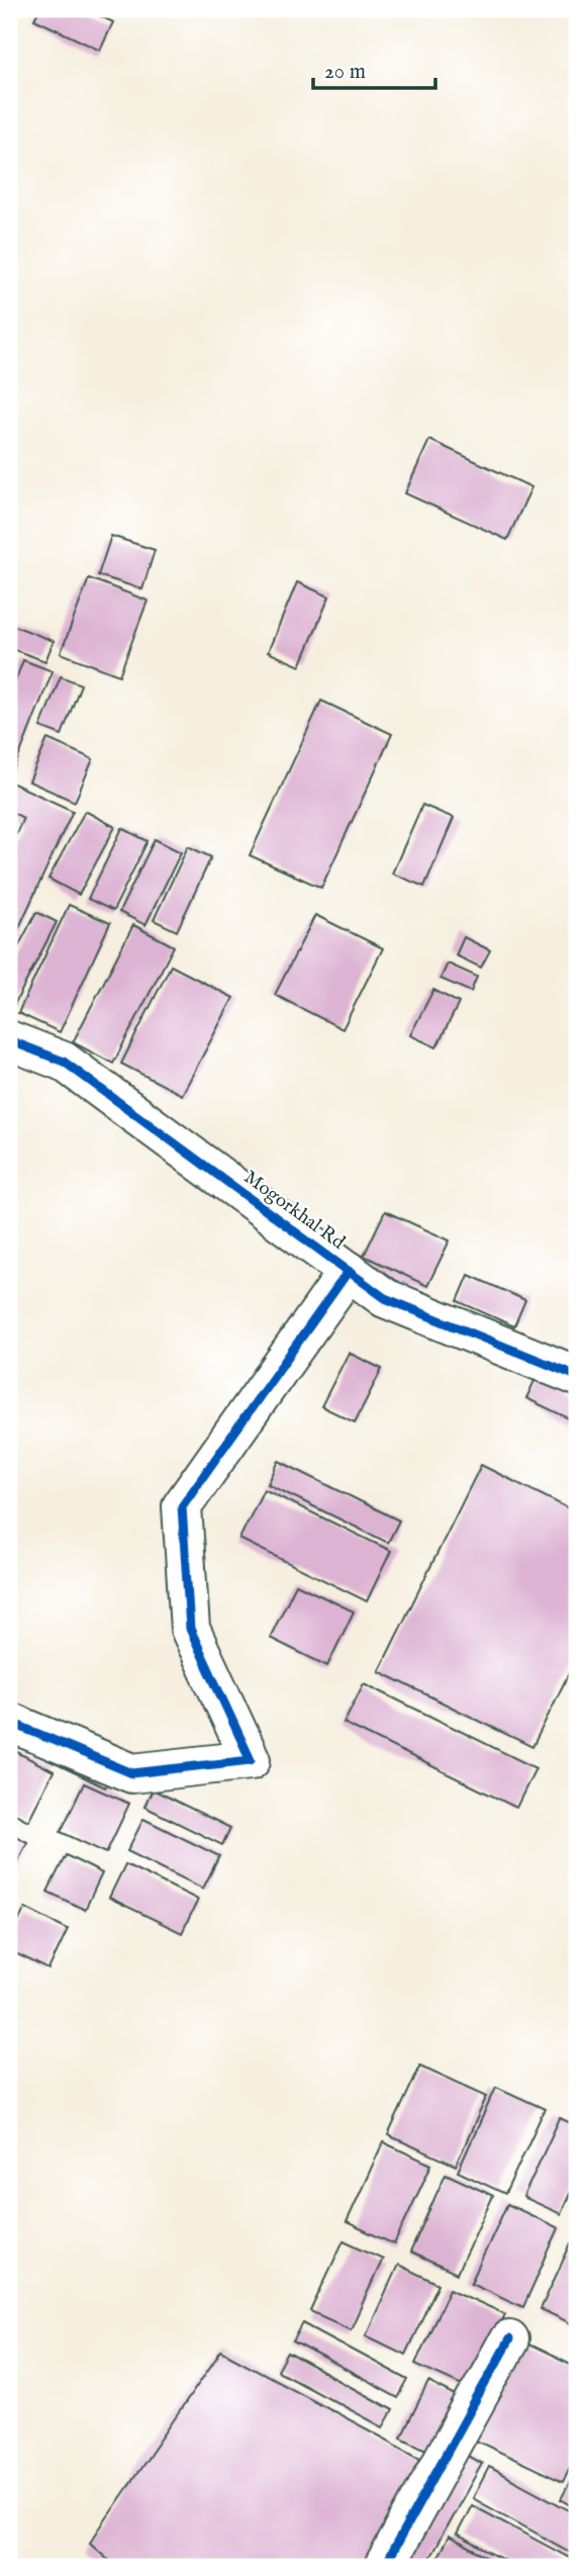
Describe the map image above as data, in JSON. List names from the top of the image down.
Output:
{
  "streets": {
    "street": ["Mogorkhal Rd"]
  },
  "scale_bar": "20 m"
}
